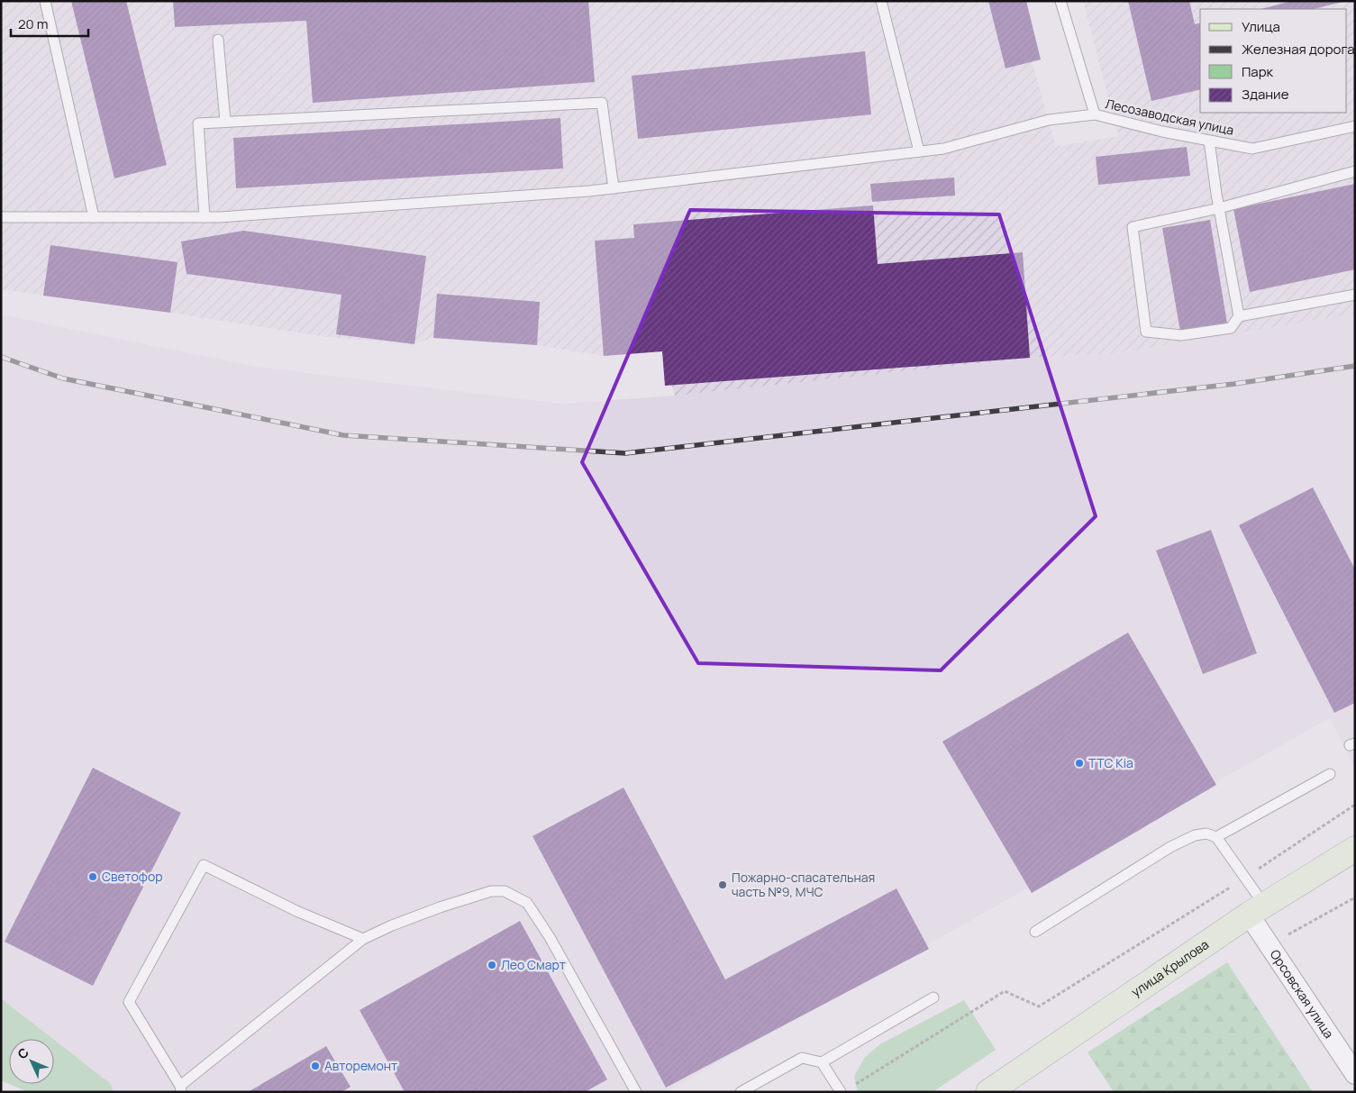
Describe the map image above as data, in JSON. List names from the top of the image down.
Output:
{
  "streets": {
    "main road": ["улица Крылова"],
    "street": ["Орсовская улица"],
    "lane": ["Лесозаводская улица"]
  },
  "crossings": [
    ["улица Крылова", "Орсовская улица"]
  ],
  "places": [
    "ТТС Kia",
    "Светофор",
    "Пожарно-спасательная часть №9, МЧС",
    "Лео Смарт",
    "Авторемонт"
  ],
  "legend": [
    "Улица",
    "Железная дорога",
    "Парк",
    "Здание"
  ],
  "scale_bar": "20 m",
  "north": "top left"
}
